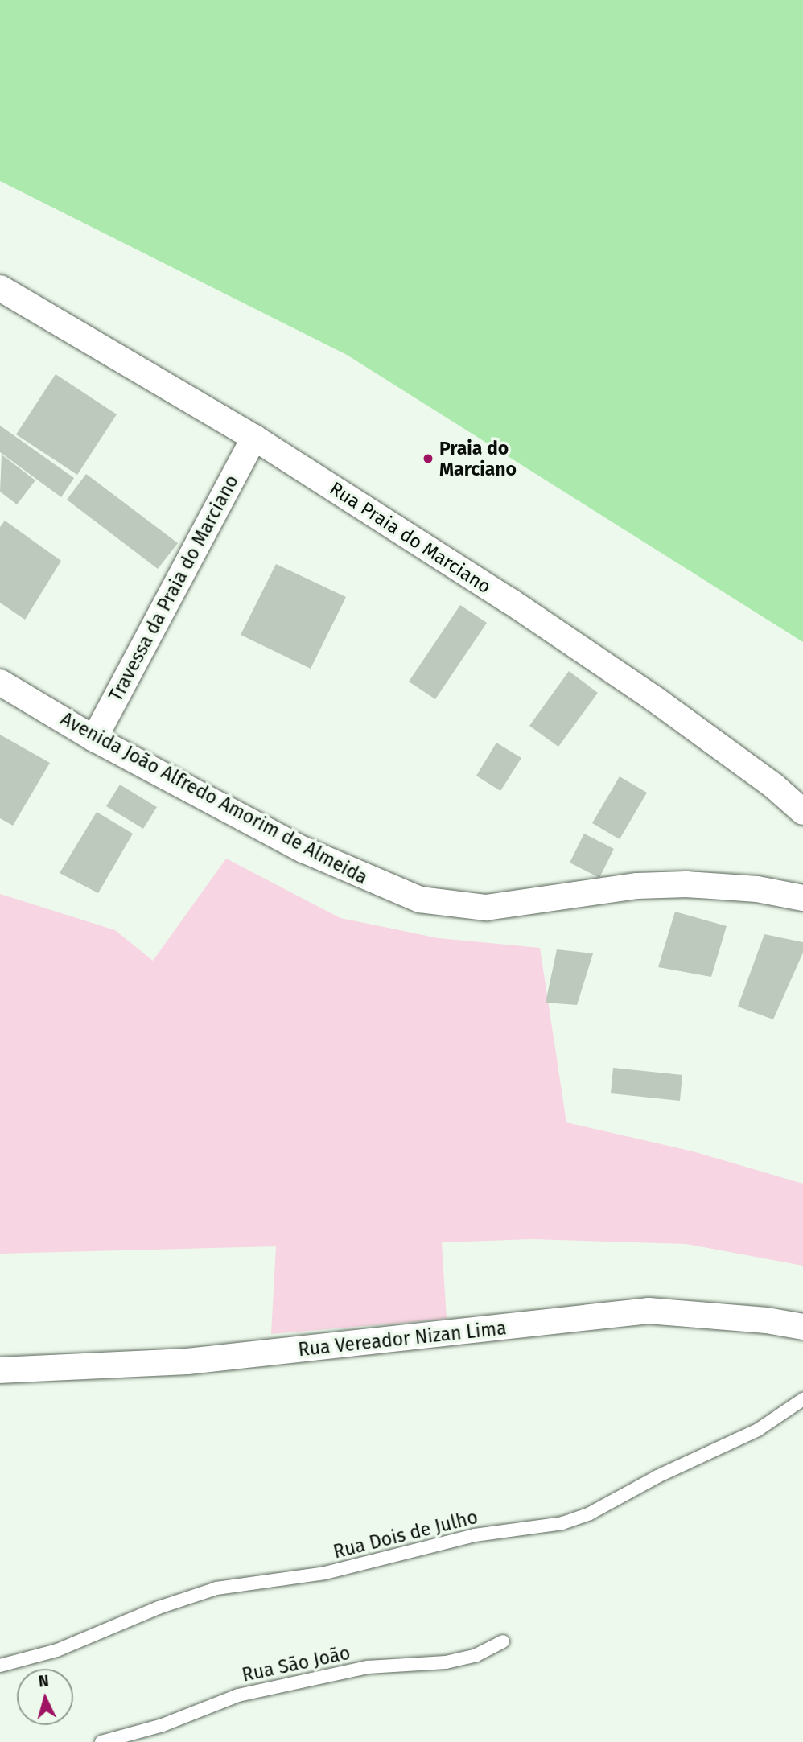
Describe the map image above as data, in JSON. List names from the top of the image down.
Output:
{
  "streets": {
    "street": [
      "Rua Praia do Marciano",
      "Travessa da Praia do Marciano",
      "Avenida João Alfredo Amorim de Almeida",
      "Rua Vereador Nizan Lima"
    ],
    "lane": ["Rua Dois de Julho", "Rua São João"]
  },
  "crossings": [
    ["Rua Praia do Marciano", "Travessa da Praia do Marciano"],
    ["Travessa da Praia do Marciano", "Avenida João Alfredo Amorim de Almeida"]
  ],
  "places": ["Praia do Marciano"],
  "north": "top"
}
